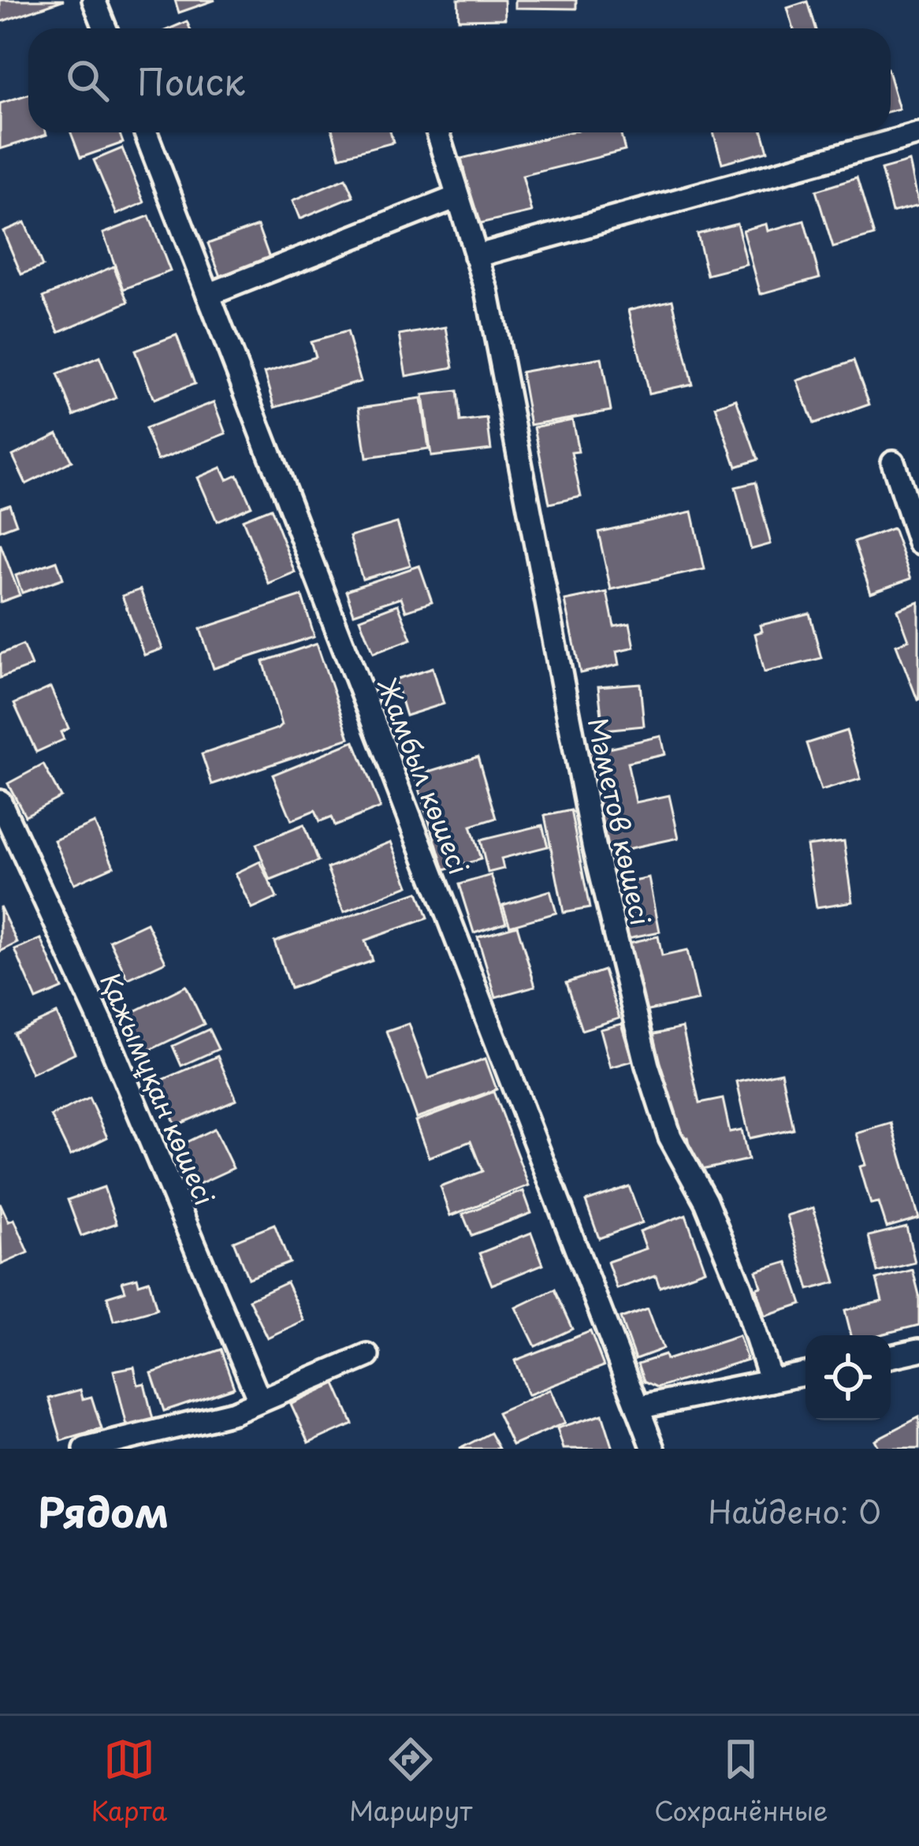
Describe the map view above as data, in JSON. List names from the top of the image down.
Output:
{
  "streets": {
    "street": ["Жамбыл көшесі", "Мәметов көшесі", "Қажымұқан көшесі"]
  },
  "page": {
    "search": "Поиск",
    "heading": ["Рядом", "Найдено: 0"],
    "nav": ["Карта", "Маршрут", "Сохранённые"]
  }
}
